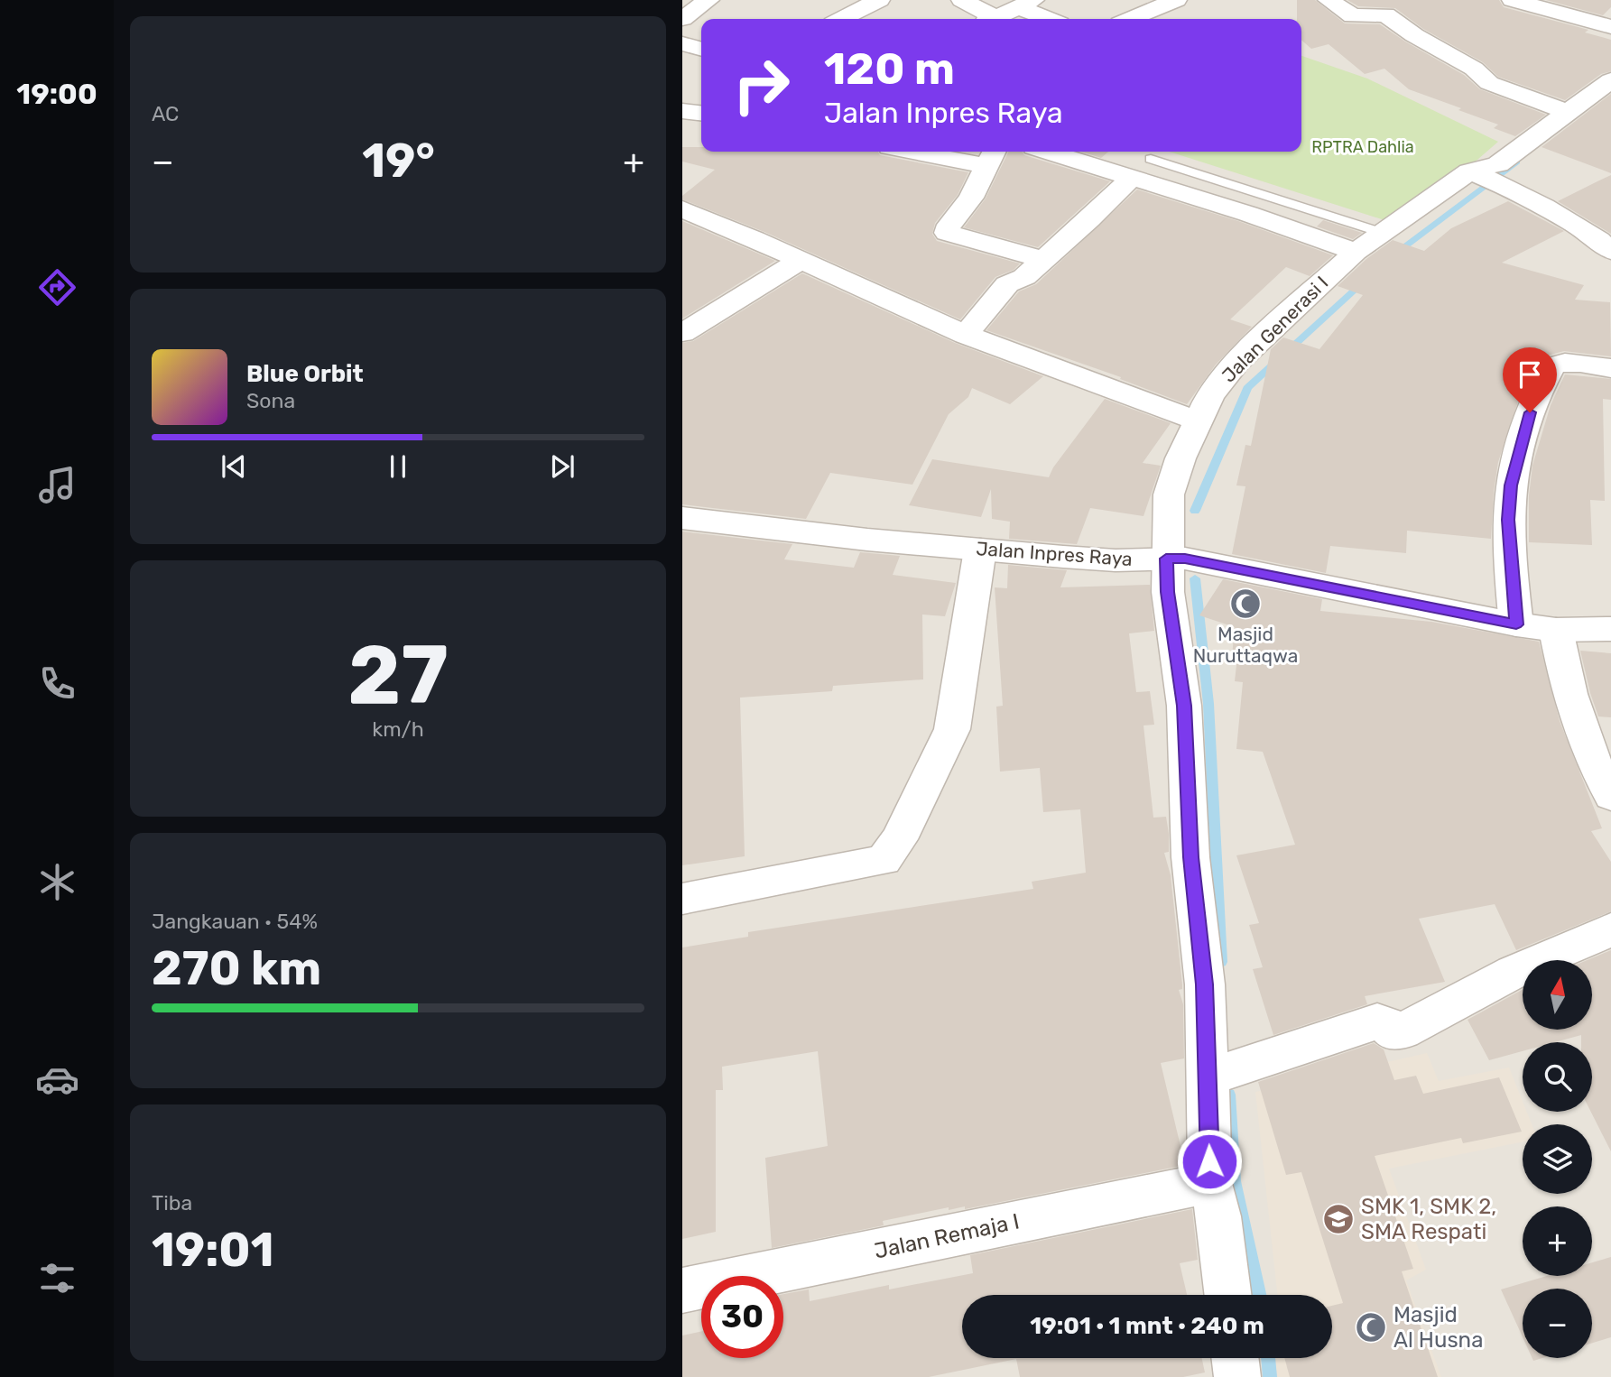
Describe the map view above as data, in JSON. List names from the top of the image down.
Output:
{
  "streets": {
    "street": ["Jalan Generasi I", "Jalan Inpres Raya", "Jalan Remaja I"]
  },
  "crossings": [
    ["Jalan Generasi I", "Jalan Inpres Raya"]
  ],
  "parks": ["RPTRA Dahlia"],
  "places": {
    "mosque": ["Masjid Nuruttaqwa", "Masjid Al Husna"],
    "school or university": ["SMK 1, SMK 2, SMA Respati"]
  },
  "north": "top",
  "page": {
    "tabs": "19:00",
    "tile": [
      "AC",
      ["27", "km/h"],
      ["Jangkauan · 54%", "270 km"],
      ["Tiba", "19:01"]
    ],
    "turn": ["120 m", "Jalan Inpres Raya"],
    "heat": ["−", "19°", "+"],
    "song": ["Blue Orbit", "Sona"],
    "map_buttons": ["+", "−"],
    "limit": "30",
    "trip": "19:01 · 1 mnt · 240 m"
  }
}
